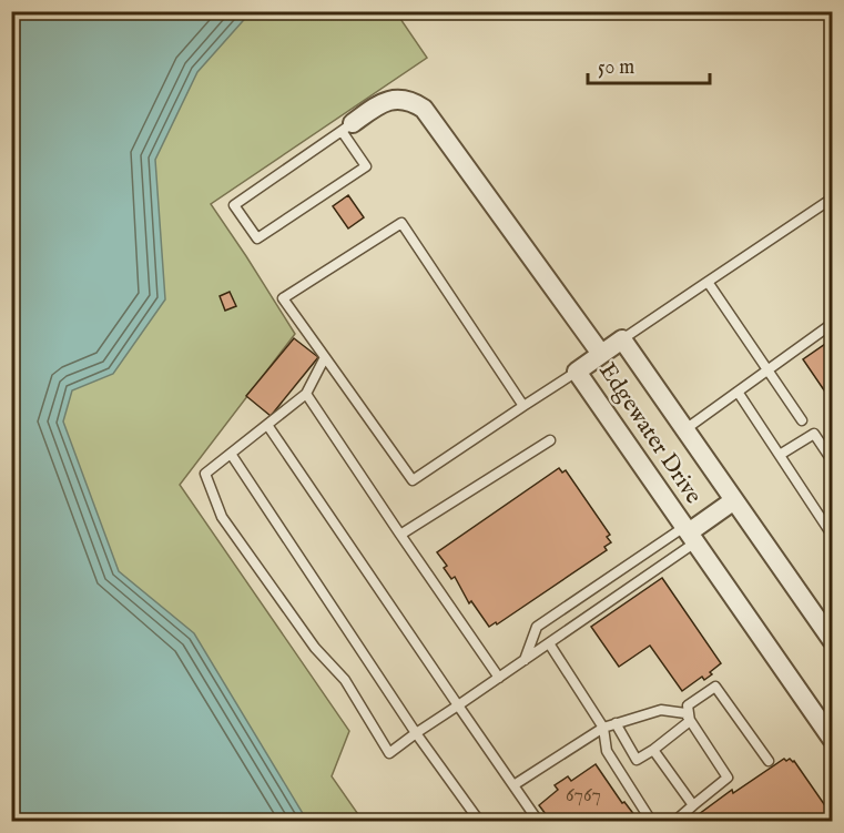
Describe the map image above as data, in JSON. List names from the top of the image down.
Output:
{
  "streets": {
    "street": ["Edgewater Drive"]
  },
  "house_numbers": ["6767"],
  "scale_bar": "50 m"
}
